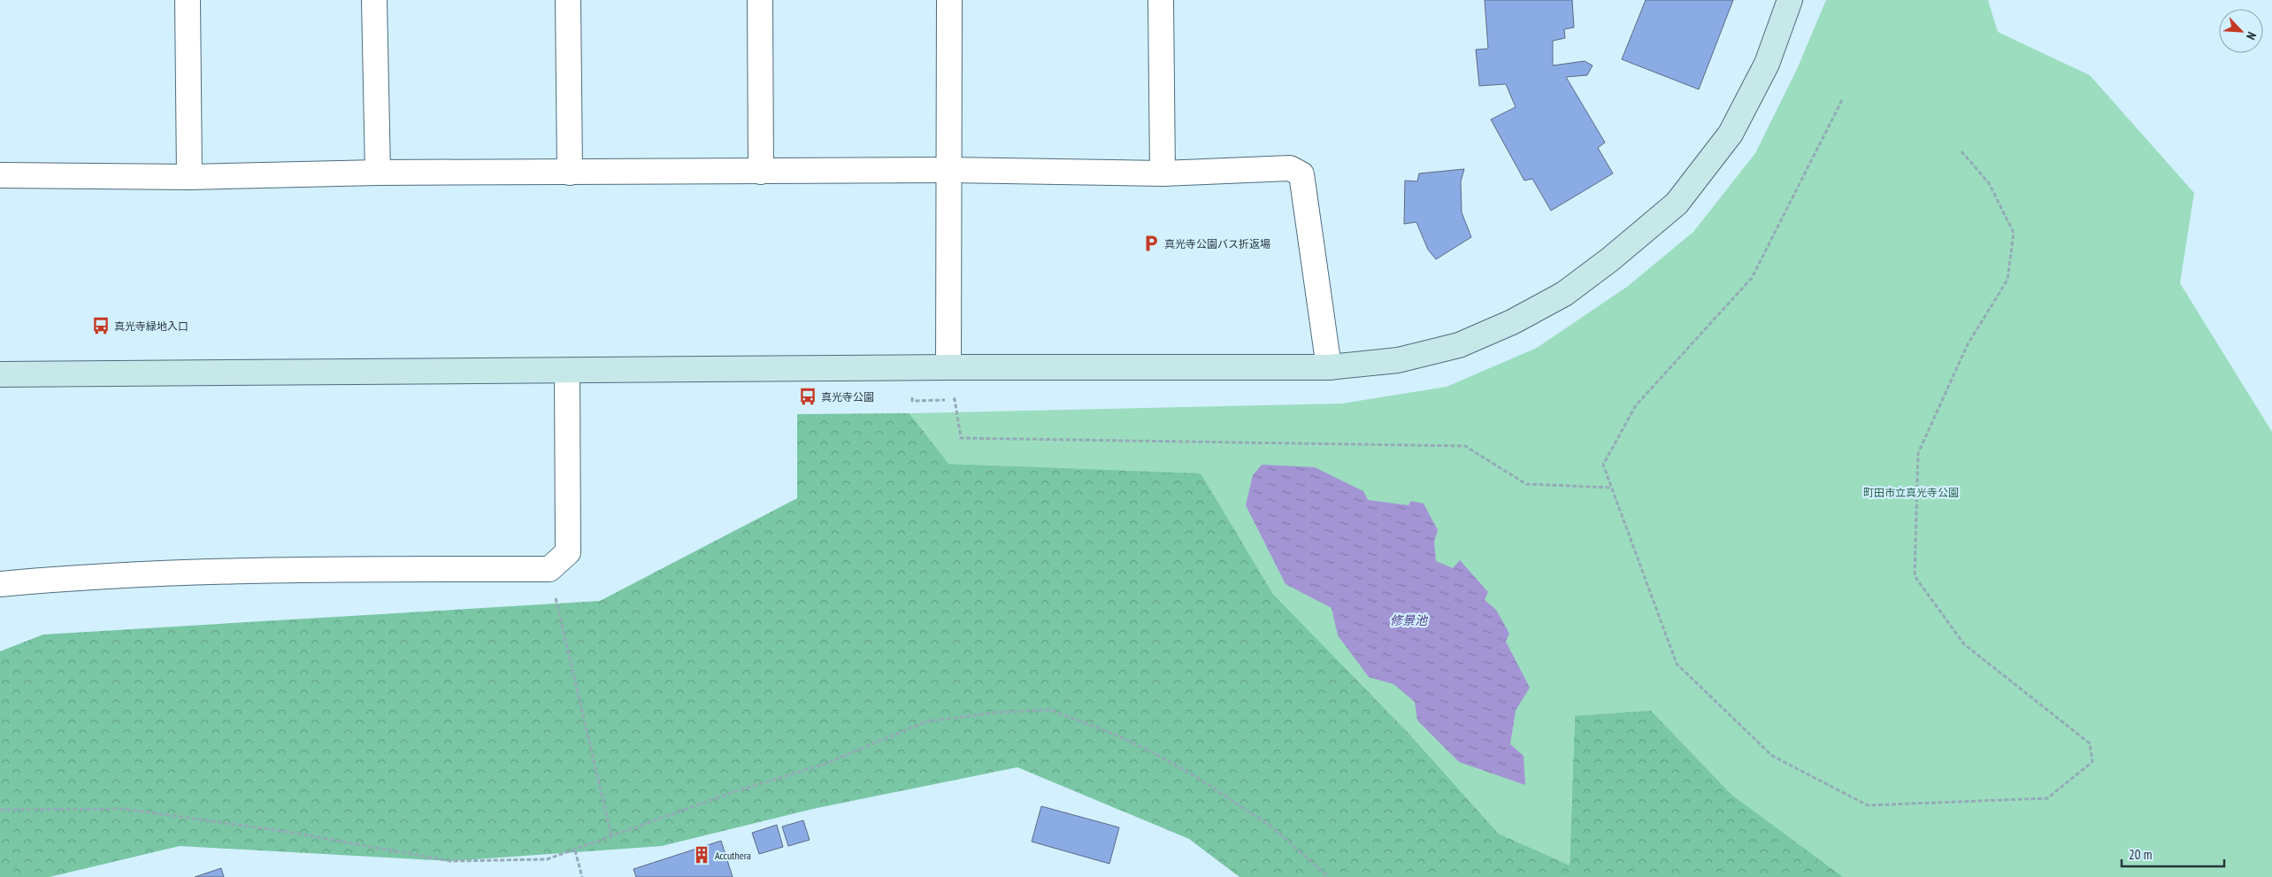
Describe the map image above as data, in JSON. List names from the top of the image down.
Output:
{
  "water": ["修景池"],
  "parks": ["町田市立真光寺公園"],
  "places": {
    "parking": ["真光寺公園バス折返場"],
    "bus stop": ["真光寺緑地入口", "真光寺公園"],
    "building": ["Accuthera"]
  },
  "scale_bar": "20 m",
  "north": "bottom right"
}
